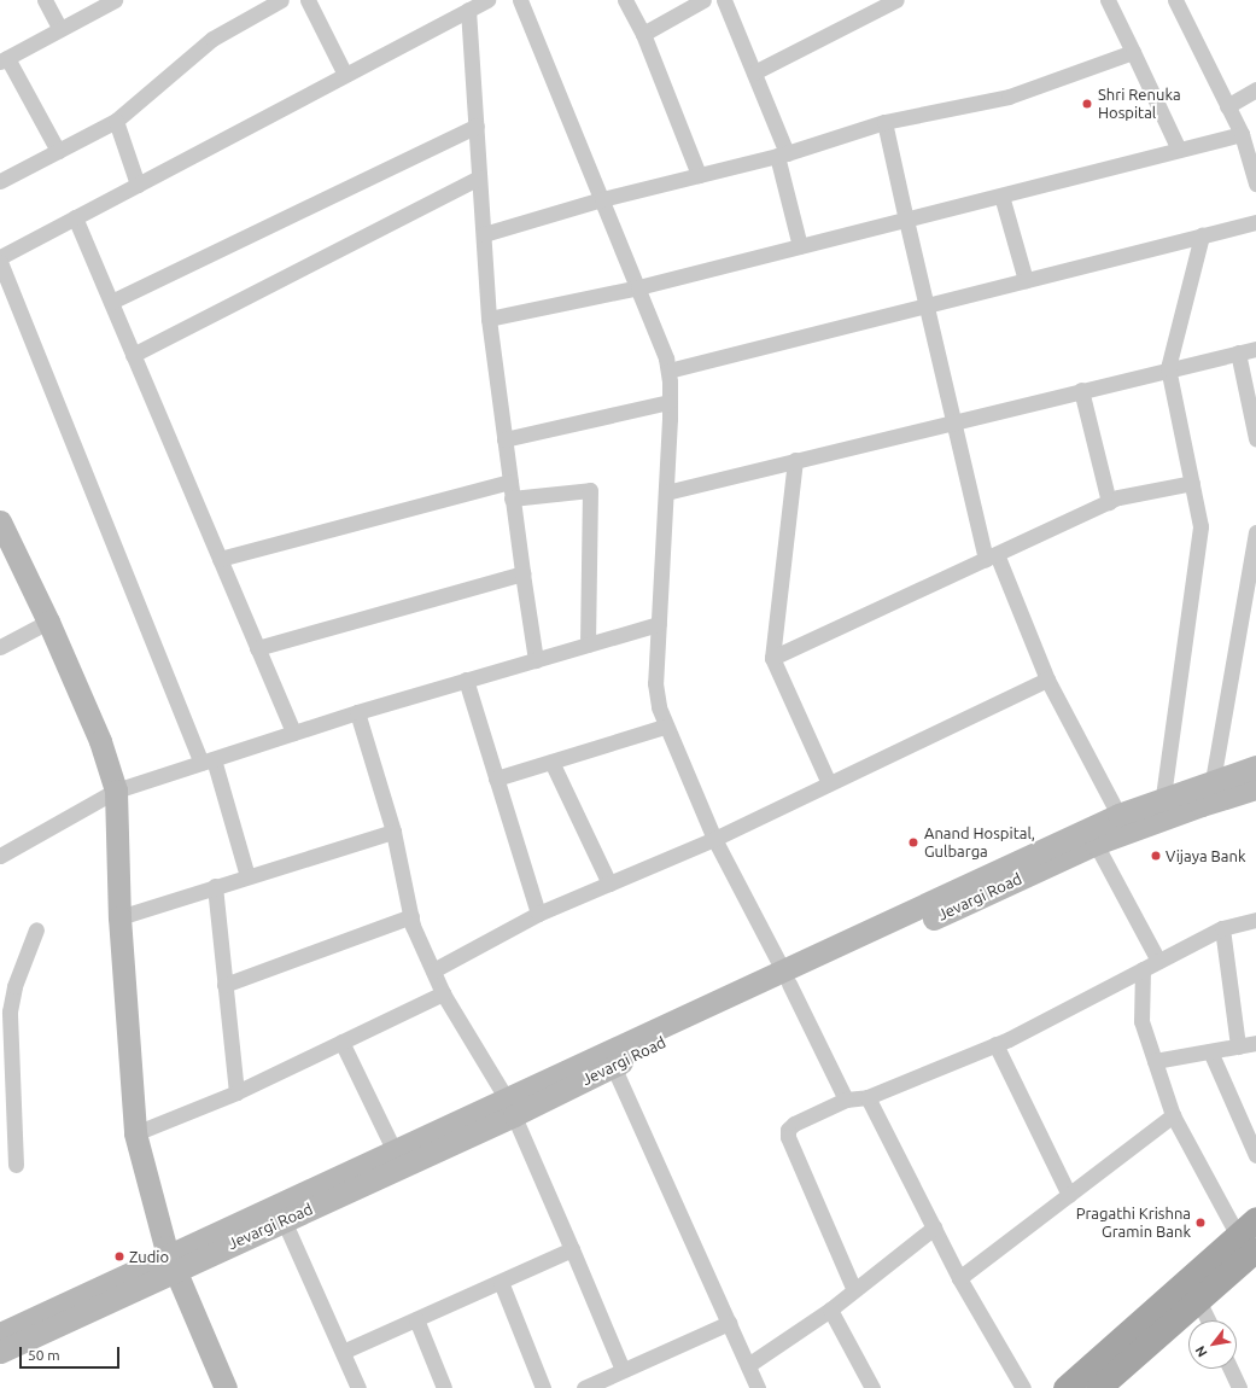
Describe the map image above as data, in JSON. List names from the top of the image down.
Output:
{
  "streets": {
    "main road": ["Jevargi Road"]
  },
  "places": [
    "Shri Renuka Hospital",
    "Anand Hospital, Gulbarga",
    "Vijaya Bank",
    "Pragathi Krishna Gramin Bank",
    "Zudio"
  ],
  "scale_bar": "50 m",
  "north": "bottom left"
}
